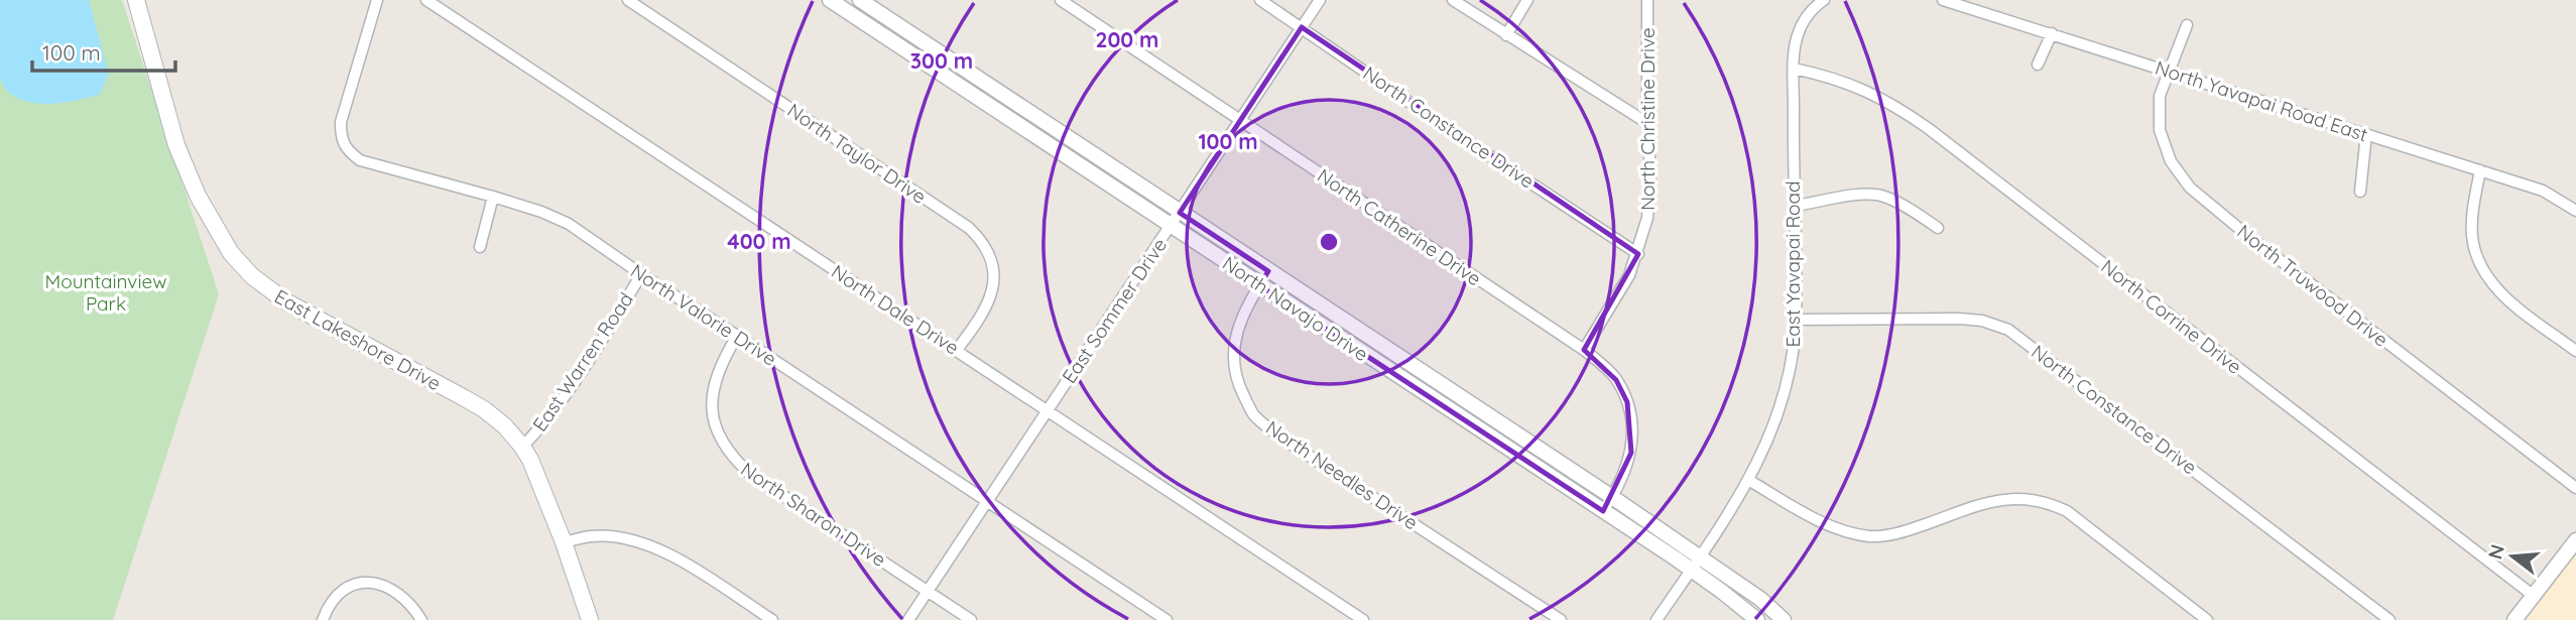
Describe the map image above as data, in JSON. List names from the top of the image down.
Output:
{
  "streets": {
    "main road": ["East Lakeshore Drive"],
    "street": [
      "North Yavapai Road East",
      "North Christine Drive",
      "North Constance Drive",
      "North Taylor Drive",
      "North Catherine Drive",
      "East Yavapai Road",
      "North Truwood Drive",
      "North Navajo Drive",
      "North Dale Drive",
      "East Sommer Drive",
      "North Valorie Drive",
      "North Corrine Drive",
      "East Warren Road",
      "North Needles Drive",
      "North Sharon Drive"
    ]
  },
  "crossings": [
    ["North Yavapai Road East", "North Truwood Drive"],
    ["North Christine Drive", "North Constance Drive"],
    ["North Christine Drive", "North Catherine Drive"],
    ["North Constance Drive", "East Yavapai Road"],
    ["North Constance Drive", "East Sommer Drive"],
    ["North Taylor Drive", "North Dale Drive"],
    ["North Catherine Drive", "North Navajo Drive"],
    ["North Catherine Drive", "East Sommer Drive"],
    ["East Yavapai Road", "North Navajo Drive"],
    ["East Yavapai Road", "North Corrine Drive"],
    ["North Navajo Drive", "East Sommer Drive"],
    ["North Navajo Drive", "North Needles Drive"],
    ["North Dale Drive", "East Sommer Drive"],
    ["East Sommer Drive", "North Valorie Drive"],
    ["East Sommer Drive", "North Sharon Drive"],
    ["North Valorie Drive", "East Warren Road"],
    ["North Valorie Drive", "North Sharon Drive"],
    ["East Lakeshore Drive", "East Warren Road"]
  ],
  "parks": ["Mountainview Park"],
  "scale_bar": "100 m",
  "north": "left",
  "rings": [
    "200 m",
    "300 m",
    "100 m",
    "400 m"
  ]
}
